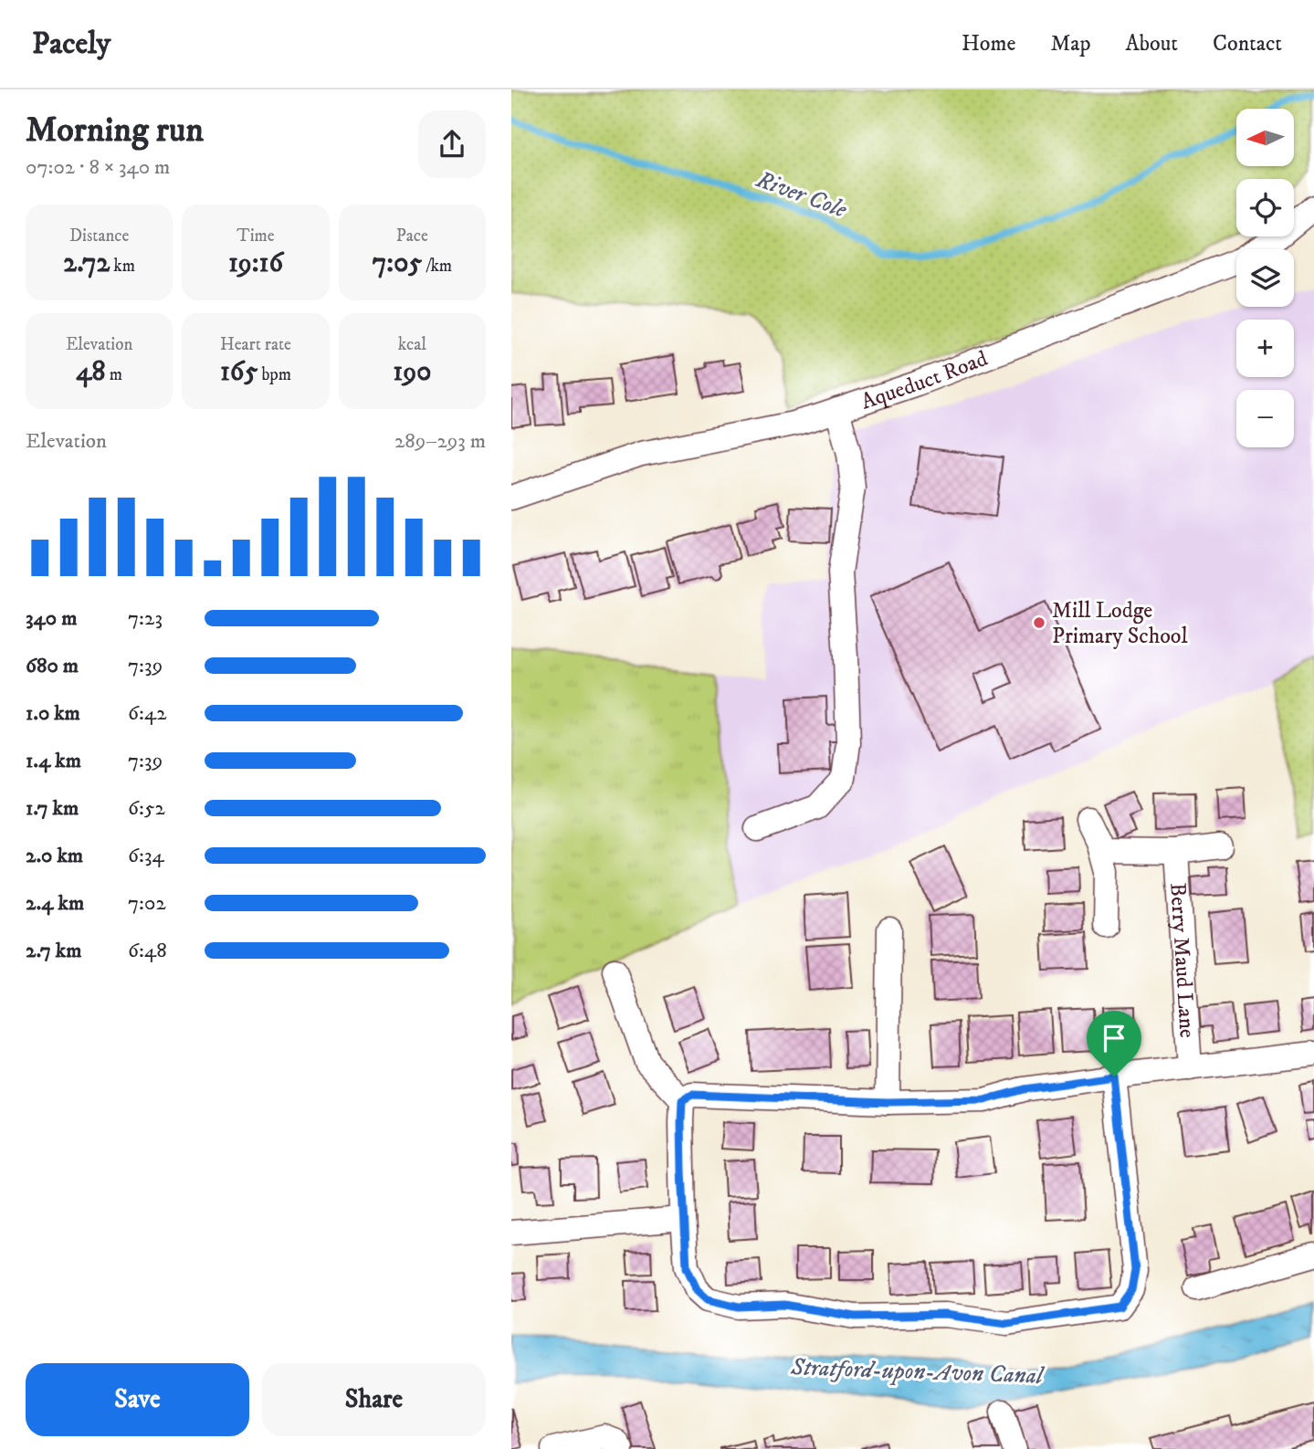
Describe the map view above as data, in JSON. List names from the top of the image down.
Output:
{
  "streets": {
    "street": ["Aqueduct Road", "Berry Maud Lane"]
  },
  "water": ["River Cole", "Stratford-upon-Avon Canal"],
  "places": ["Mill Lodge Primary School"],
  "north": "left",
  "page": {
    "header": "Pacely",
    "nav": [
      "Home",
      "Map",
      "About",
      "Contact"
    ],
    "heading": ["Morning run", "07:02 · 8 × 340 m"],
    "map_buttons": ["+", "−"],
    "stats": [
      ["Distance", "2.72 km"],
      ["Time", "19:16"],
      ["Pace", "7:05 /km"],
      ["Elevation", "48 m"],
      ["Heart rate", "165 bpm"],
      ["kcal", "190"]
    ],
    "chart": ["Elevation", "289–293 m"],
    "list": [
      {
        "name": "340 m",
        "note": "7:23"
      },
      {
        "name": "680 m",
        "note": "7:39"
      },
      {
        "name": "1.0 km",
        "note": "6:42"
      },
      {
        "name": "1.4 km",
        "note": "7:39"
      },
      {
        "name": "1.7 km",
        "note": "6:52"
      },
      {
        "name": "2.0 km",
        "note": "6:34"
      },
      {
        "name": "2.4 km",
        "note": "7:02"
      },
      {
        "name": "2.7 km",
        "note": "6:48"
      }
    ],
    "buttons": ["Save", "Share"]
  }
}
